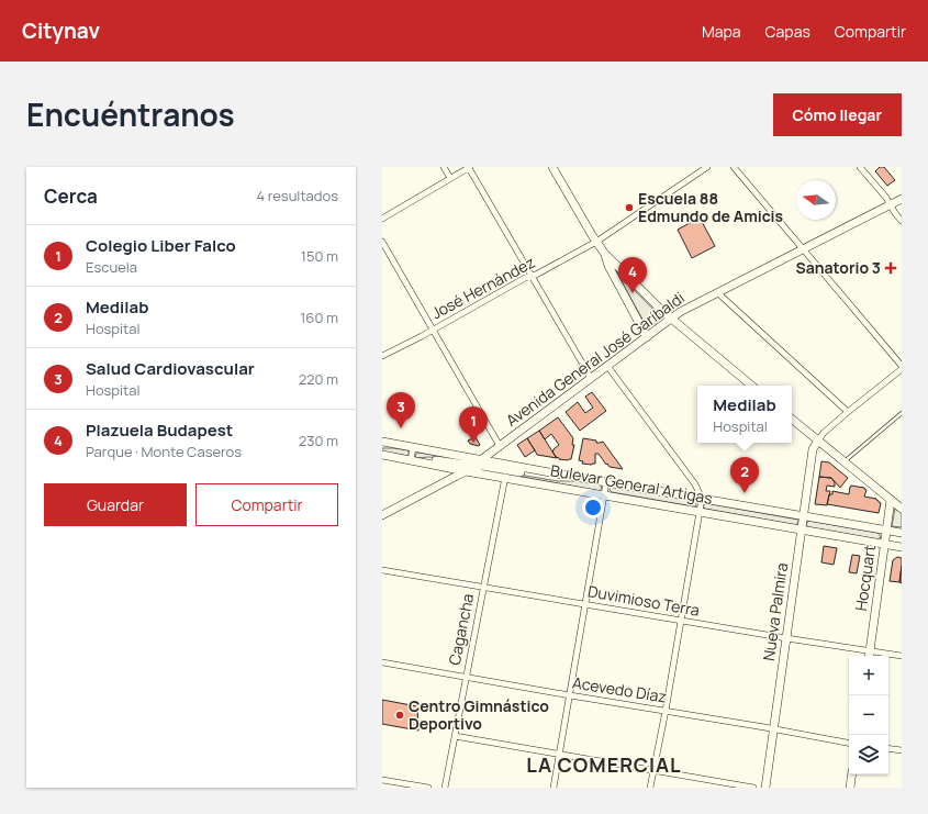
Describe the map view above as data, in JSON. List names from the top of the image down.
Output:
{
  "streets": {
    "street": [
      "José Hernández",
      "Avenida General José Garibaldi",
      "Bulevar General Artigas",
      "Hocquart",
      "Duvimioso Terra",
      "Nueva Palmira",
      "Cagancha",
      "Acevedo Díaz"
    ]
  },
  "crossings": [
    ["Avenida General José Garibaldi", "Bulevar General Artigas"],
    ["Bulevar General Artigas", "Hocquart"],
    ["Bulevar General Artigas", "Nueva Palmira"],
    ["Bulevar General Artigas", "Cagancha"],
    ["Hocquart", "Duvimioso Terra"],
    ["Duvimioso Terra", "Nueva Palmira"],
    ["Duvimioso Terra", "Cagancha"],
    ["Nueva Palmira", "Acevedo Díaz"],
    ["Cagancha", "Acevedo Díaz"]
  ],
  "districts": ["LA COMERCIAL"],
  "places": {
    "other": ["Escuela 88 Edmundo de Amicis", "Centro Gimnástico Deportivo"],
    "health": ["Sanatorio 3"]
  },
  "north": "left",
  "page": {
    "header": "Citynav",
    "nav": ["Mapa", "Capas", "Compartir"],
    "title": "Encuéntranos",
    "buttons": [
      "Cómo llegar",
      ["Guardar", "Compartir"]
    ],
    "heading": ["Cerca", "4 resultados"],
    "list": [
      {
        "mark": "1",
        "name": "Colegio Liber Falco",
        "note": "Escuela",
        "value": "150 m"
      },
      {
        "mark": "2",
        "name": "Medilab",
        "note": "Hospital",
        "value": "160 m"
      },
      {
        "mark": "3",
        "name": "Salud Cardiovascular",
        "note": "Hospital",
        "value": "220 m"
      },
      {
        "mark": "4",
        "name": "Plazuela Budapest",
        "note": "Parque · Monte Caseros",
        "value": "230 m"
      }
    ],
    "pins": [
      "4",
      "3",
      "1",
      "2"
    ],
    "popup": ["Medilab", "Hospital"],
    "map_buttons": ["+", "−"]
  }
}
